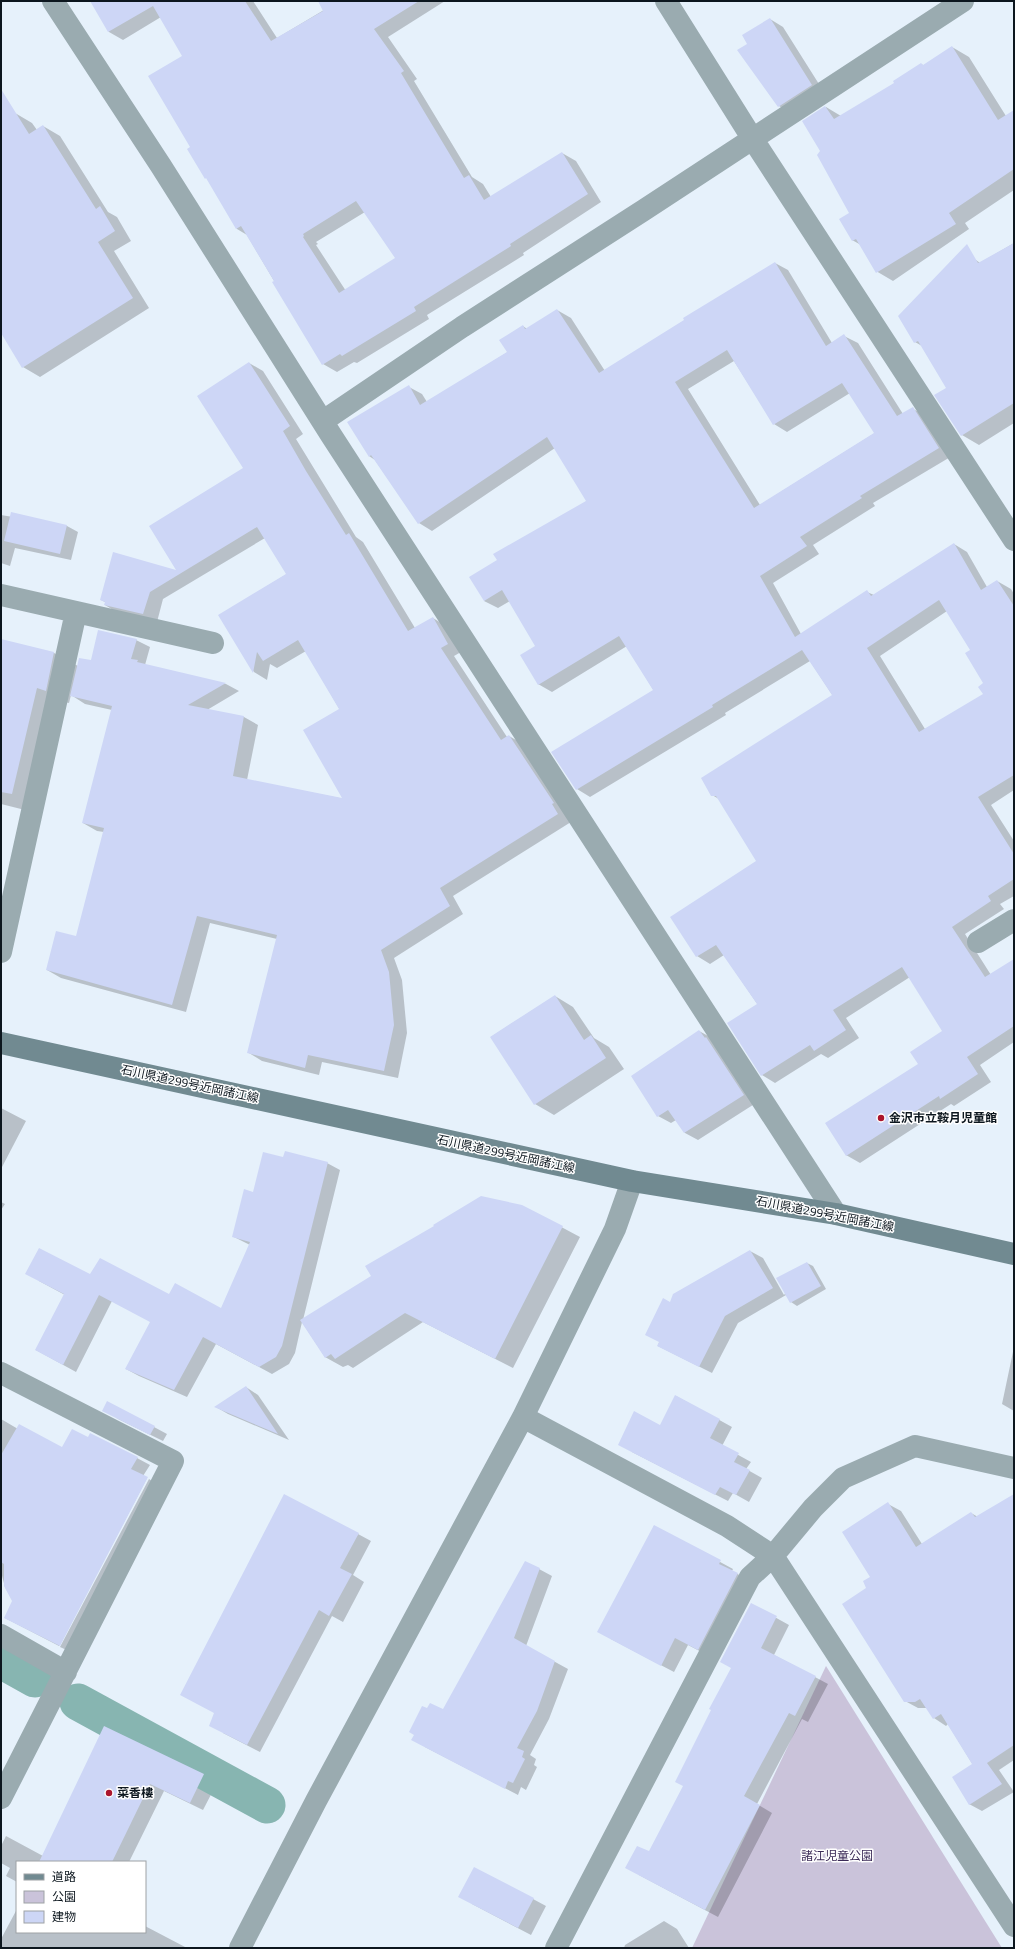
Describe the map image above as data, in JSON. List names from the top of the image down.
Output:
{
  "streets": {
    "main road": ["石川県道299号近岡諸江線"]
  },
  "parks": ["諸江児童公園"],
  "places": ["金沢市立鞍月児童館", "菜香樓"],
  "legend": ["道路", "公園", "建物"]
}
